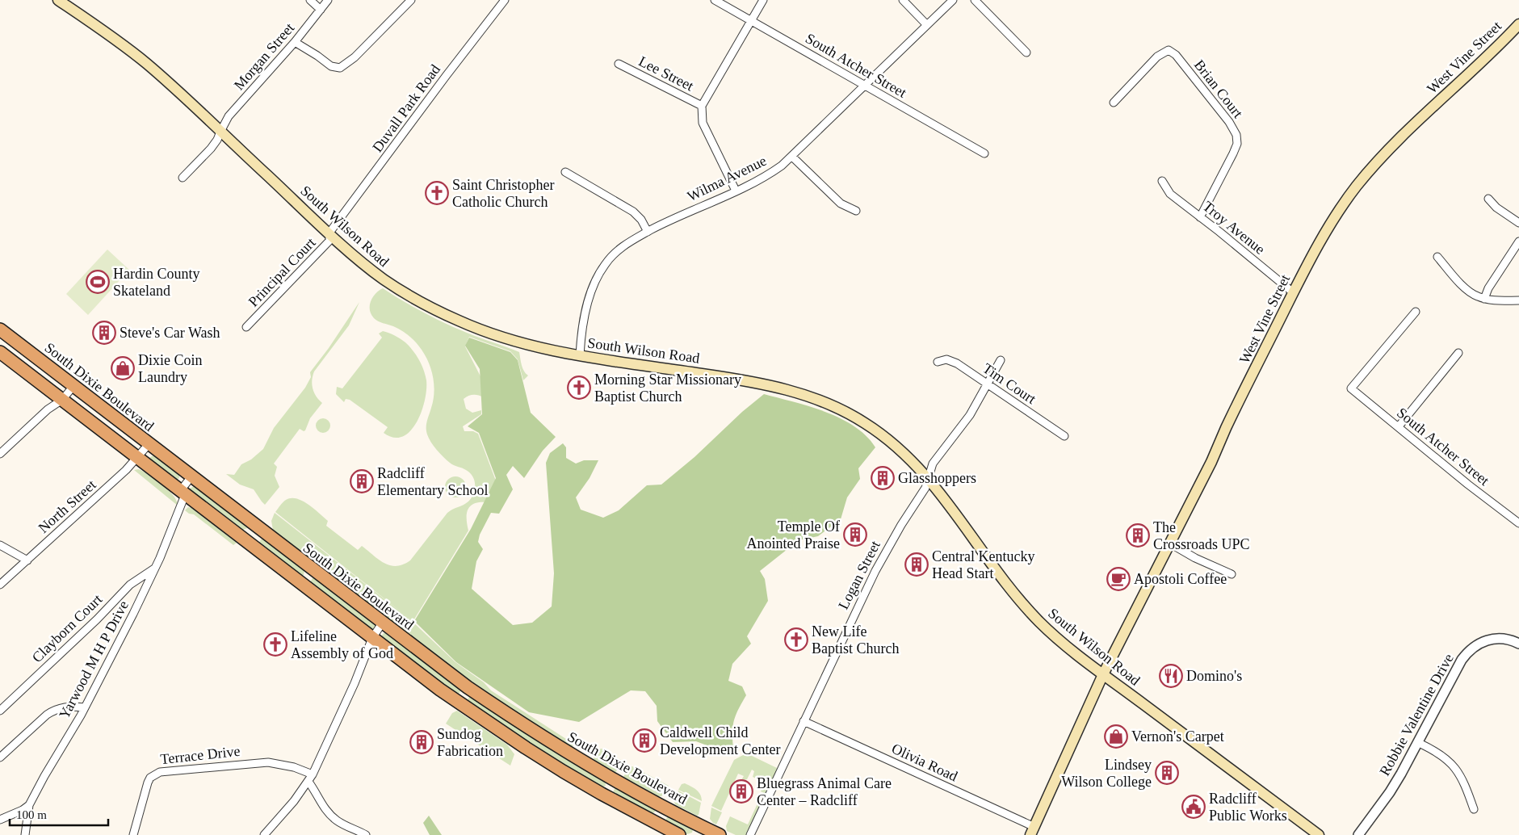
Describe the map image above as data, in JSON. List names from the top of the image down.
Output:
{
  "streets": {
    "highway": ["South Dixie Boulevard"],
    "main road": ["West Vine Street", "South Wilson Road"],
    "street": [
      "Morgan Street",
      "South Atcher Street",
      "Lee Street",
      "Brian Court",
      "Duvall Park Road",
      "Wilma Avenue",
      "Troy Avenue",
      "Principal Court",
      "Tim Court",
      "North Street",
      "Logan Street",
      "Clayborn Court",
      "Yarwood M H P Drive",
      "Robbie Valentine Drive",
      "Terrace Drive",
      "Olivia Road"
    ]
  },
  "crossings": [
    ["Morgan Street", "South Wilson Road"],
    ["West Vine Street", "South Wilson Road"],
    ["West Vine Street", "Troy Avenue"],
    ["West Vine Street", "Olivia Road"],
    ["South Atcher Street", "Wilma Avenue"],
    ["Brian Court", "Troy Avenue"],
    ["Duvall Park Road", "South Wilson Road"],
    ["Duvall Park Road", "Principal Court"],
    ["Wilma Avenue", "South Wilson Road"],
    ["South Wilson Road", "Principal Court"],
    ["South Wilson Road", "Logan Street"],
    ["Tim Court", "Logan Street"],
    ["South Dixie Boulevard", "North Street"],
    ["South Dixie Boulevard", "Yarwood M H P Drive"],
    ["Logan Street", "Olivia Road"],
    ["Clayborn Court", "Yarwood M H P Drive"]
  ],
  "places": {
    "church": [
      "Saint Christopher Catholic Church",
      "Morning Star Missionary Baptist Church",
      "New Life Baptist Church",
      "Lifeline Assembly of God"
    ],
    "sports": ["Hardin County Skateland"],
    "building": [
      "Steve's Car Wash",
      "Glasshoppers",
      "Radcliff Elementary School",
      "Temple Of Anointed Praise",
      "The Crossroads UPC",
      "Central Kentucky Head Start",
      "Caldwell Child Development Center",
      "Sundog Fabrication",
      "Lindsey Wilson College",
      "Bluegrass Animal Care Center – Radcliff"
    ],
    "shop": ["Dixie Coin Laundry", "Vernon's Carpet"],
    "cafe": ["Apostoli Coffee"],
    "restaurant": ["Domino's"],
    "public building": ["Radcliff Public Works"]
  },
  "scale_bar": "100 m"
}
